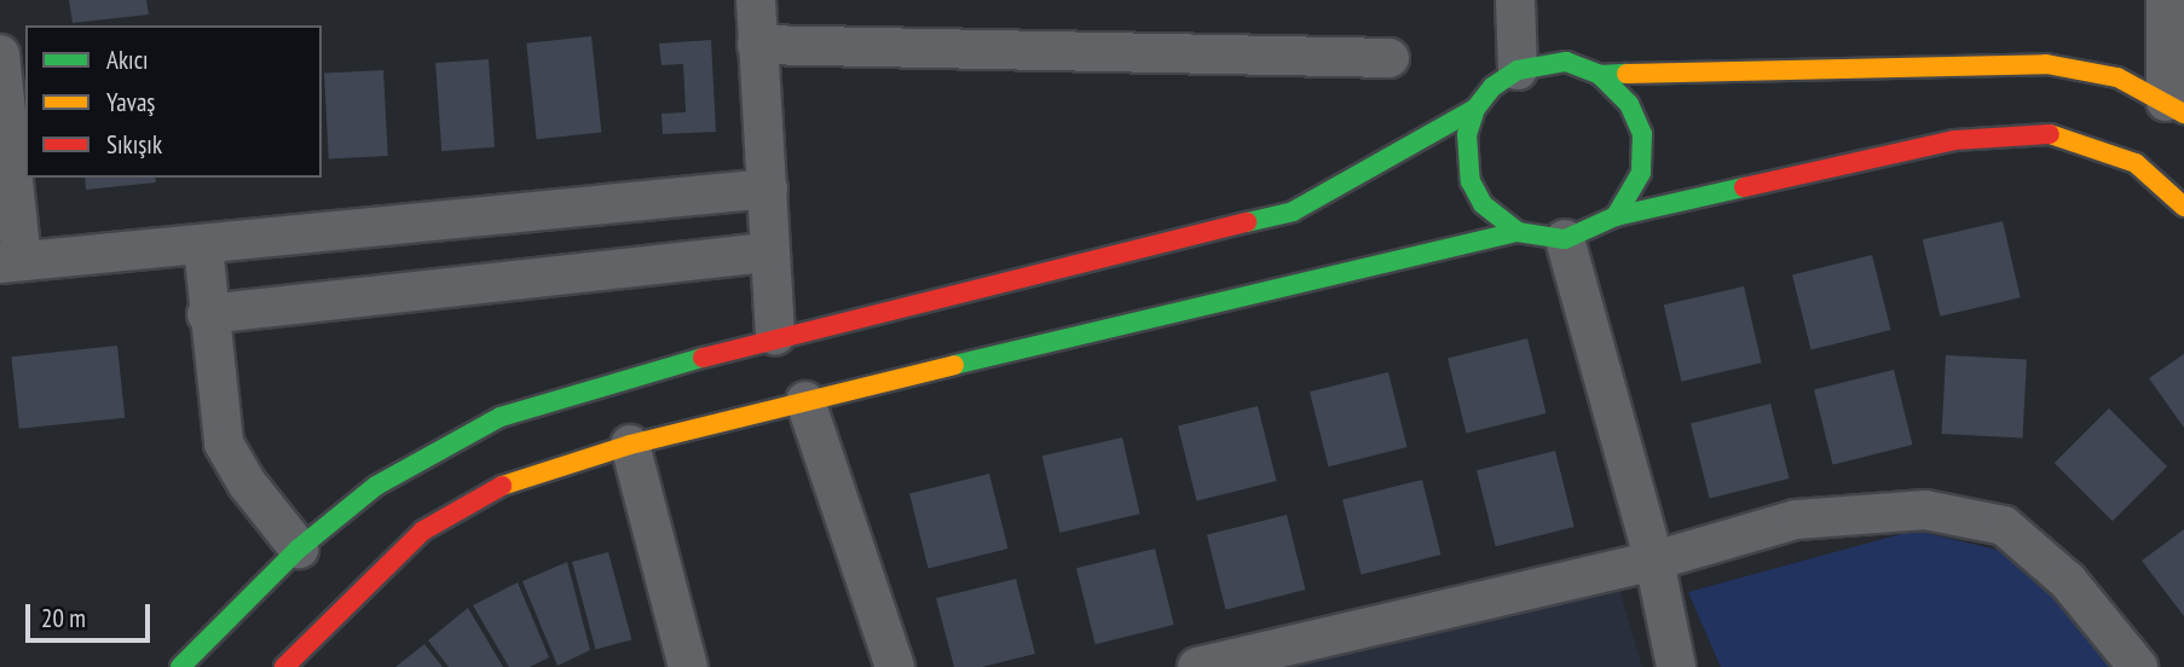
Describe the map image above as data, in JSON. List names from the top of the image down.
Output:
{
  "legend": ["Akıcı", "Yavaş", "Sıkışık"],
  "scale_bar": "20 m"
}
